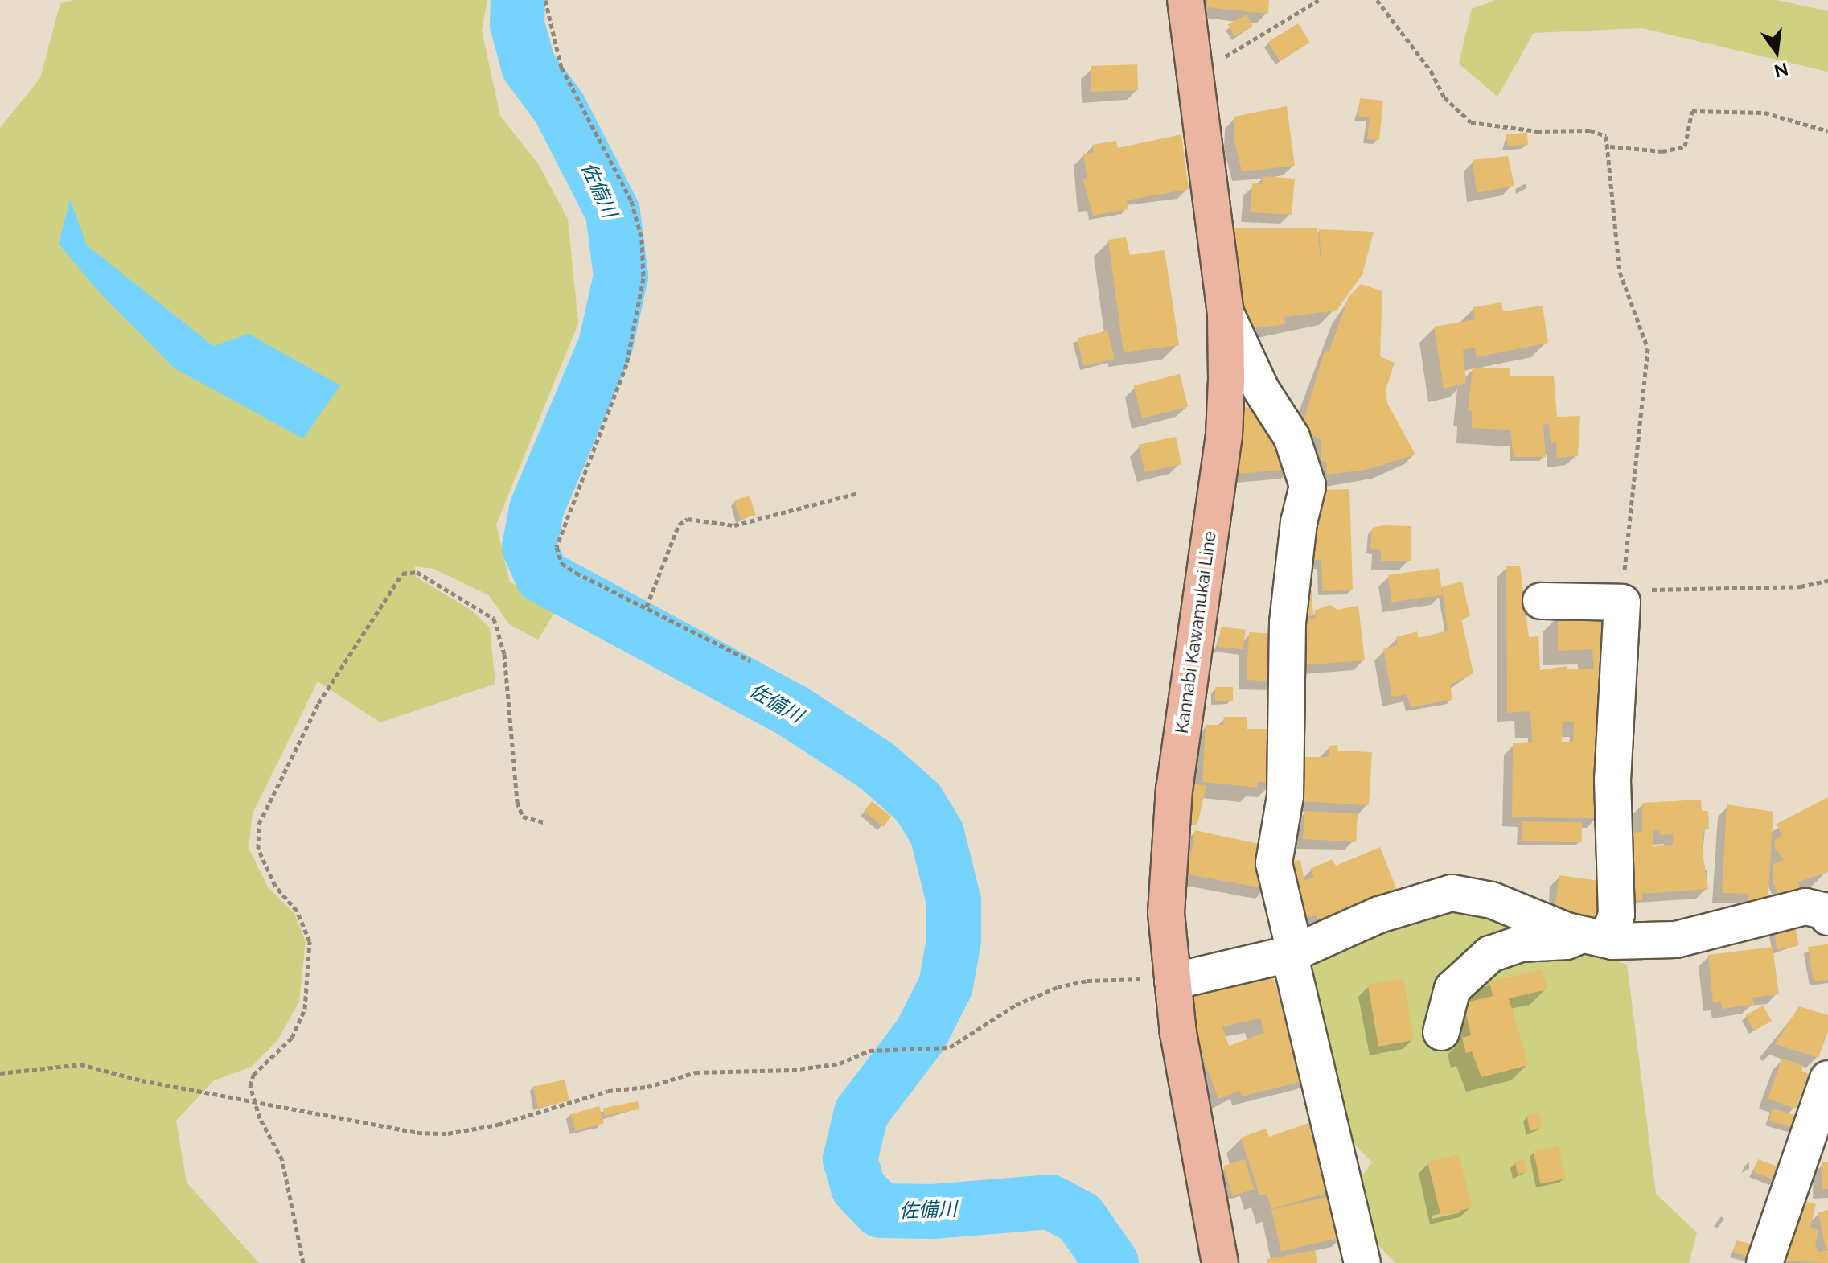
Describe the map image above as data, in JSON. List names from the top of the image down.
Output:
{
  "streets": {
    "main road": ["Kannabi Kawamukai Line"]
  },
  "water": ["佐備川"],
  "north": "bottom"
}
